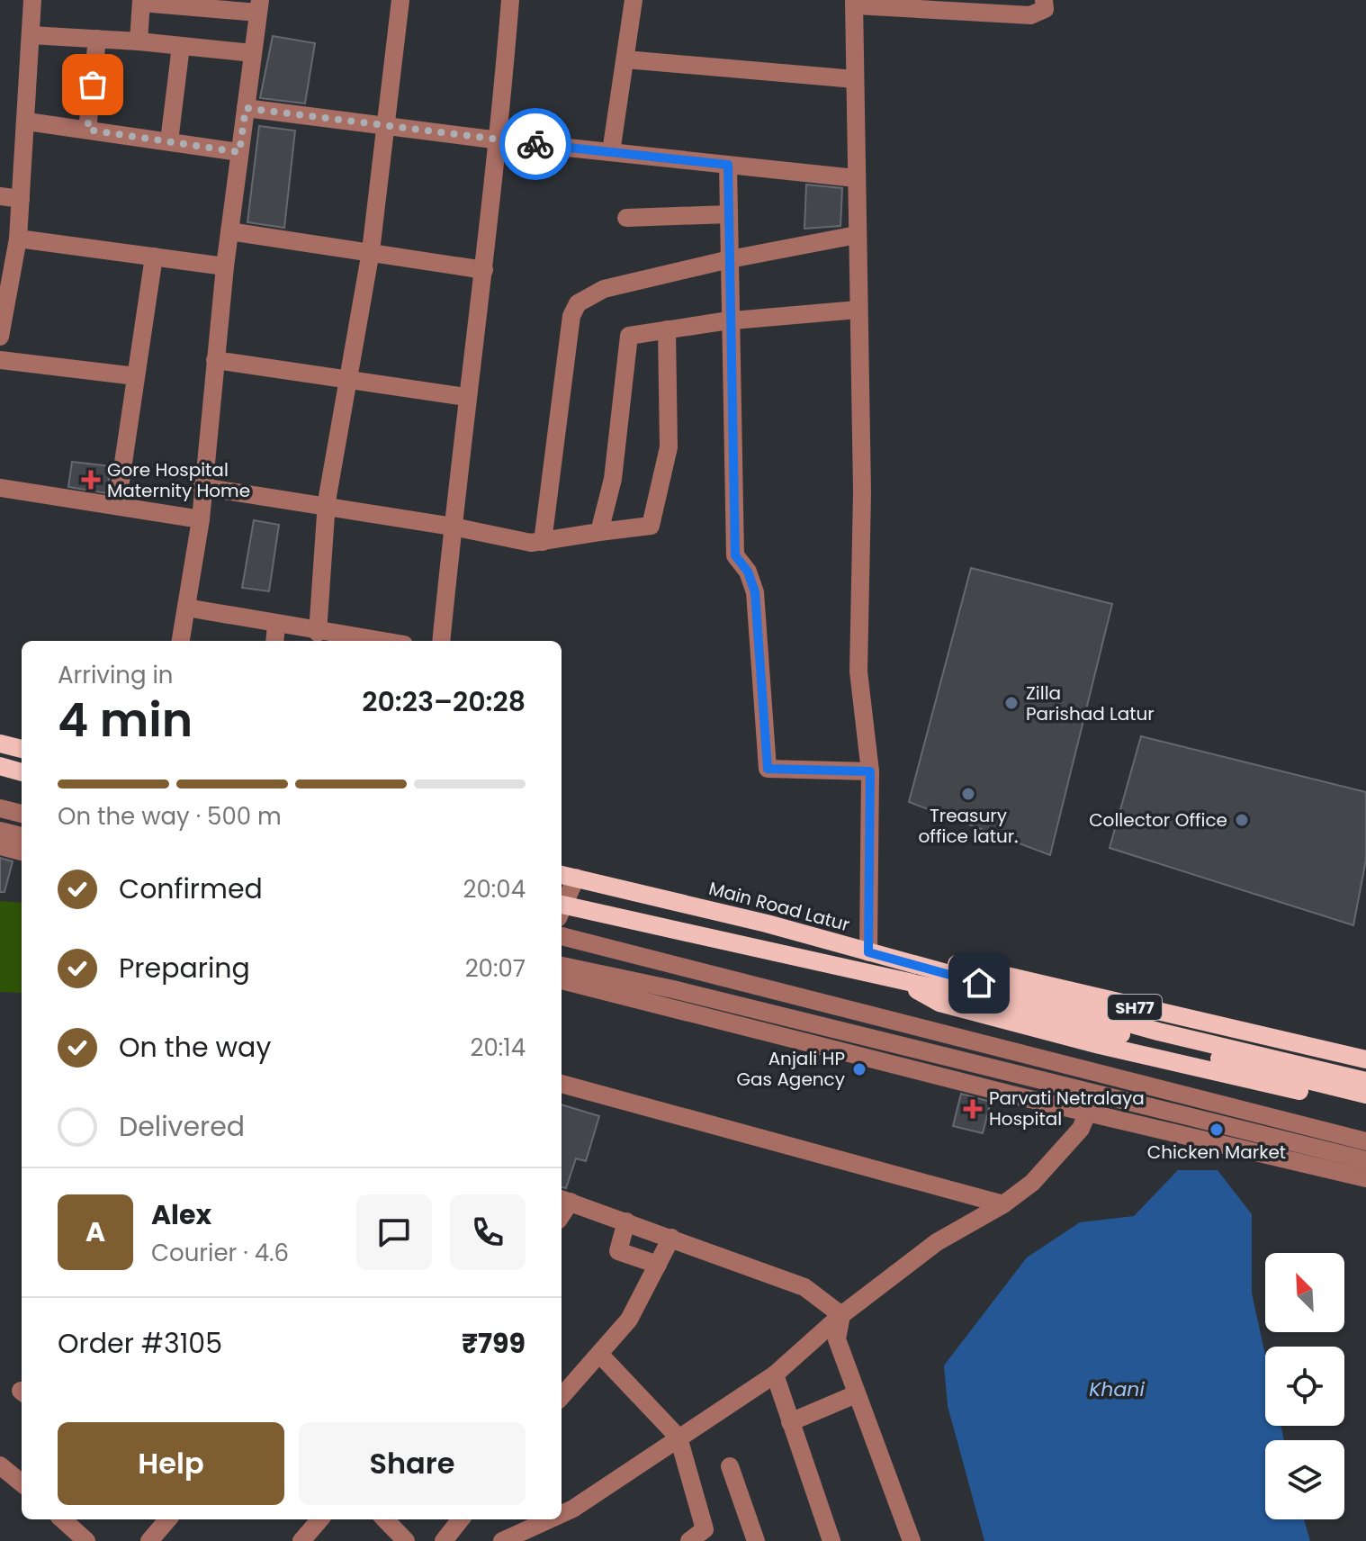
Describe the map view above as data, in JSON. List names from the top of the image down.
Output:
{
  "streets": {
    "main road": ["Main Road Latur", "SH77"]
  },
  "crossings": [
    ["Main Road Latur", "SH77"]
  ],
  "water": ["Khani"],
  "places": {
    "health": ["Gore Hospital Maternity Home", "Parvati Netralaya Hospital"],
    "other": [
      "Zilla Parishad Latur",
      "Treasury office latur.",
      "Collector Office",
      "Anjali HP Gas Agency",
      "Chicken Market"
    ]
  },
  "north": "top left",
  "page": {
    "heading": ["4 min", "Arriving in", "20:23–20:28"],
    "panel": [
      "Alex",
      "Courier · 4.6",
      "Order #3105",
      "₹799"
    ],
    "bar": "On the way · 500 m",
    "list": [
      ["Confirmed", "20:04"],
      ["Preparing", "20:07"],
      ["On the way", "20:14"],
      "Delivered"
    ],
    "round": "A",
    "buttons": ["Help", "Share"]
  }
}
